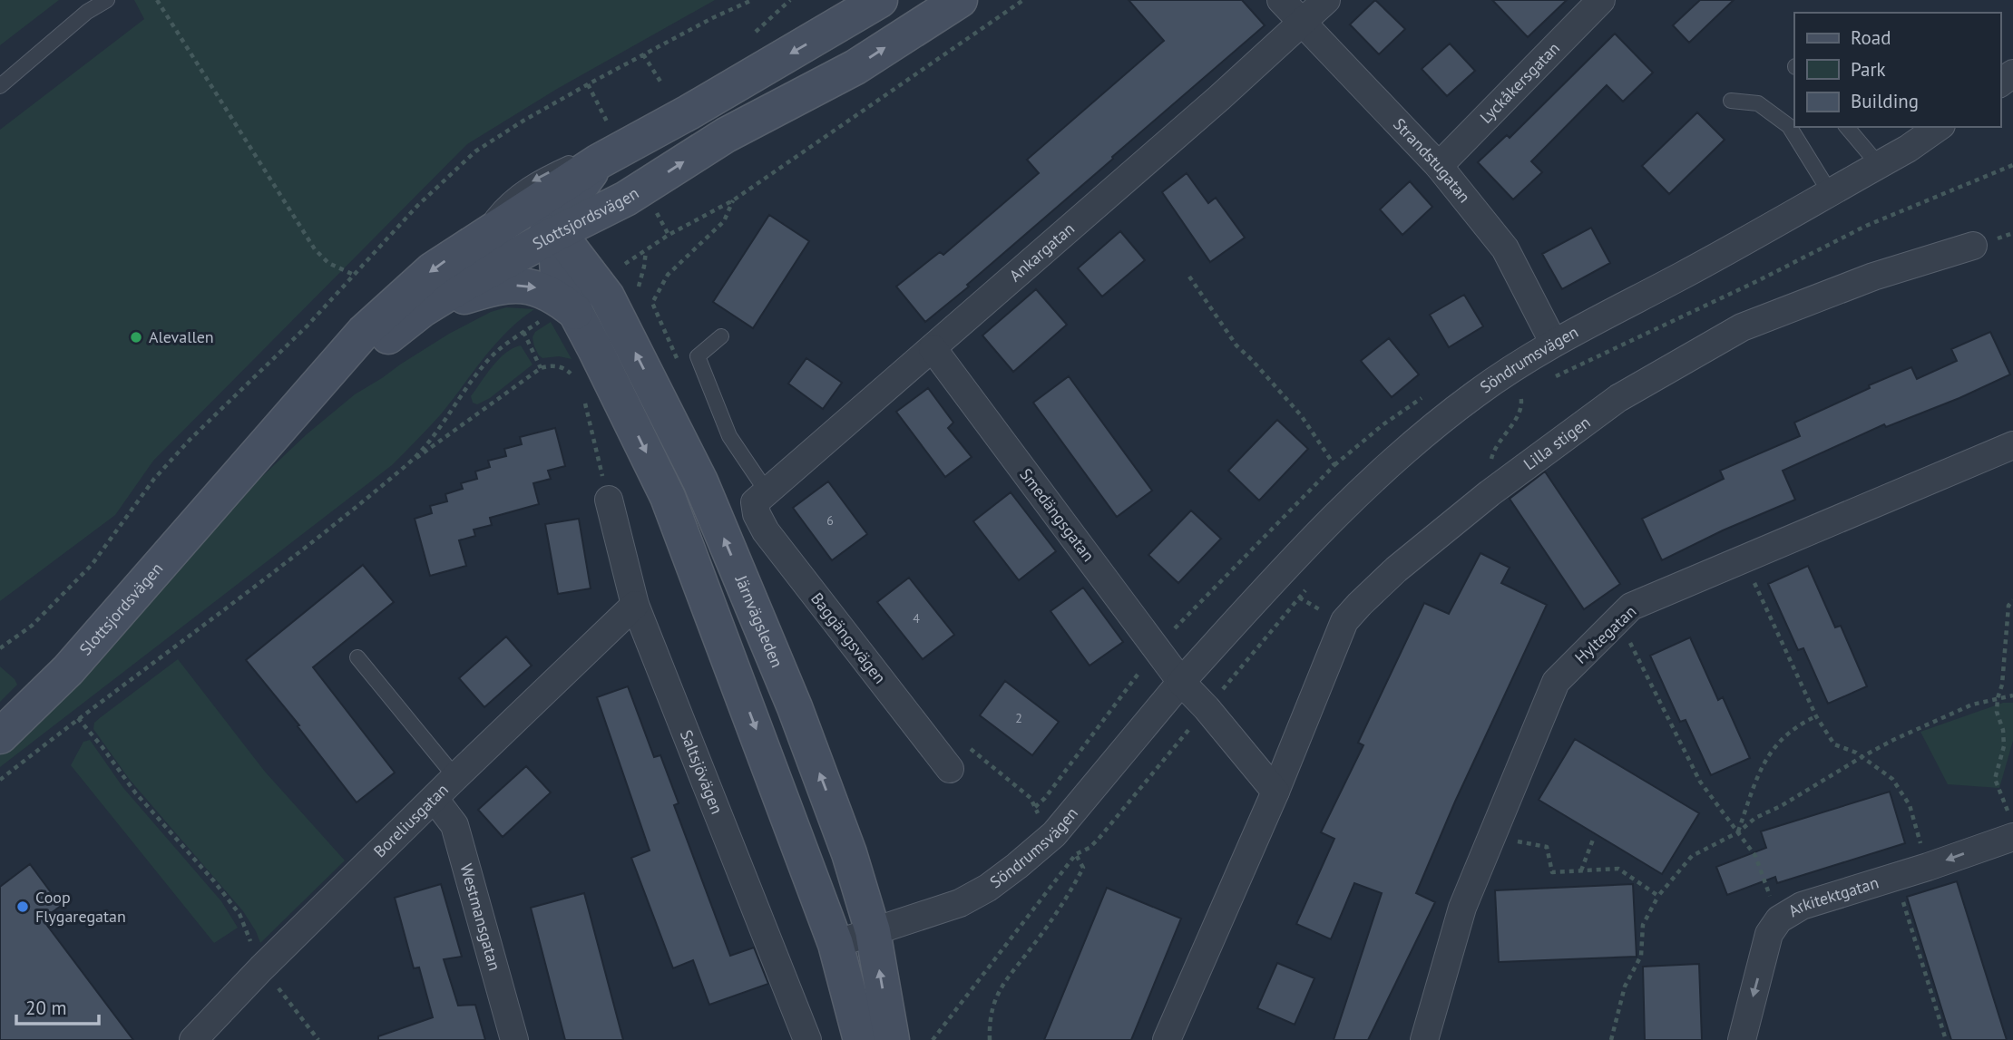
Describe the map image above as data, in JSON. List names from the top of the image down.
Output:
{
  "streets": {
    "main road": ["Slottsjordsvägen", "Järnvägsleden"],
    "street": [
      "Lyckåkersgatan",
      "Strandstugatan",
      "Ankargatan",
      "Söndrumsvägen",
      "Lilla stigen",
      "Smedängsgatan",
      "Hyltegatan",
      "Baggängsvägen",
      "Saltsjövägen",
      "Boreliusgatan",
      "Arkitektgatan",
      "Westmansgatan"
    ]
  },
  "crossings": [
    ["Lyckåkersgatan", "Strandstugatan"],
    ["Strandstugatan", "Ankargatan"],
    ["Strandstugatan", "Söndrumsvägen"],
    ["Slottsjordsvägen", "Järnvägsleden"],
    ["Ankargatan", "Smedängsgatan"],
    ["Ankargatan", "Baggängsvägen"],
    ["Söndrumsvägen", "Smedängsgatan"],
    ["Söndrumsvägen", "Järnvägsleden"],
    ["Saltsjövägen", "Boreliusgatan"],
    ["Boreliusgatan", "Westmansgatan"]
  ],
  "one_way": ["Arkitektgatan"],
  "places": ["Alevallen", "Coop Flygaregatan"],
  "house_numbers": ["6", "4", "2"],
  "legend": ["Road", "Park", "Building"],
  "scale_bar": "20 m"
}
